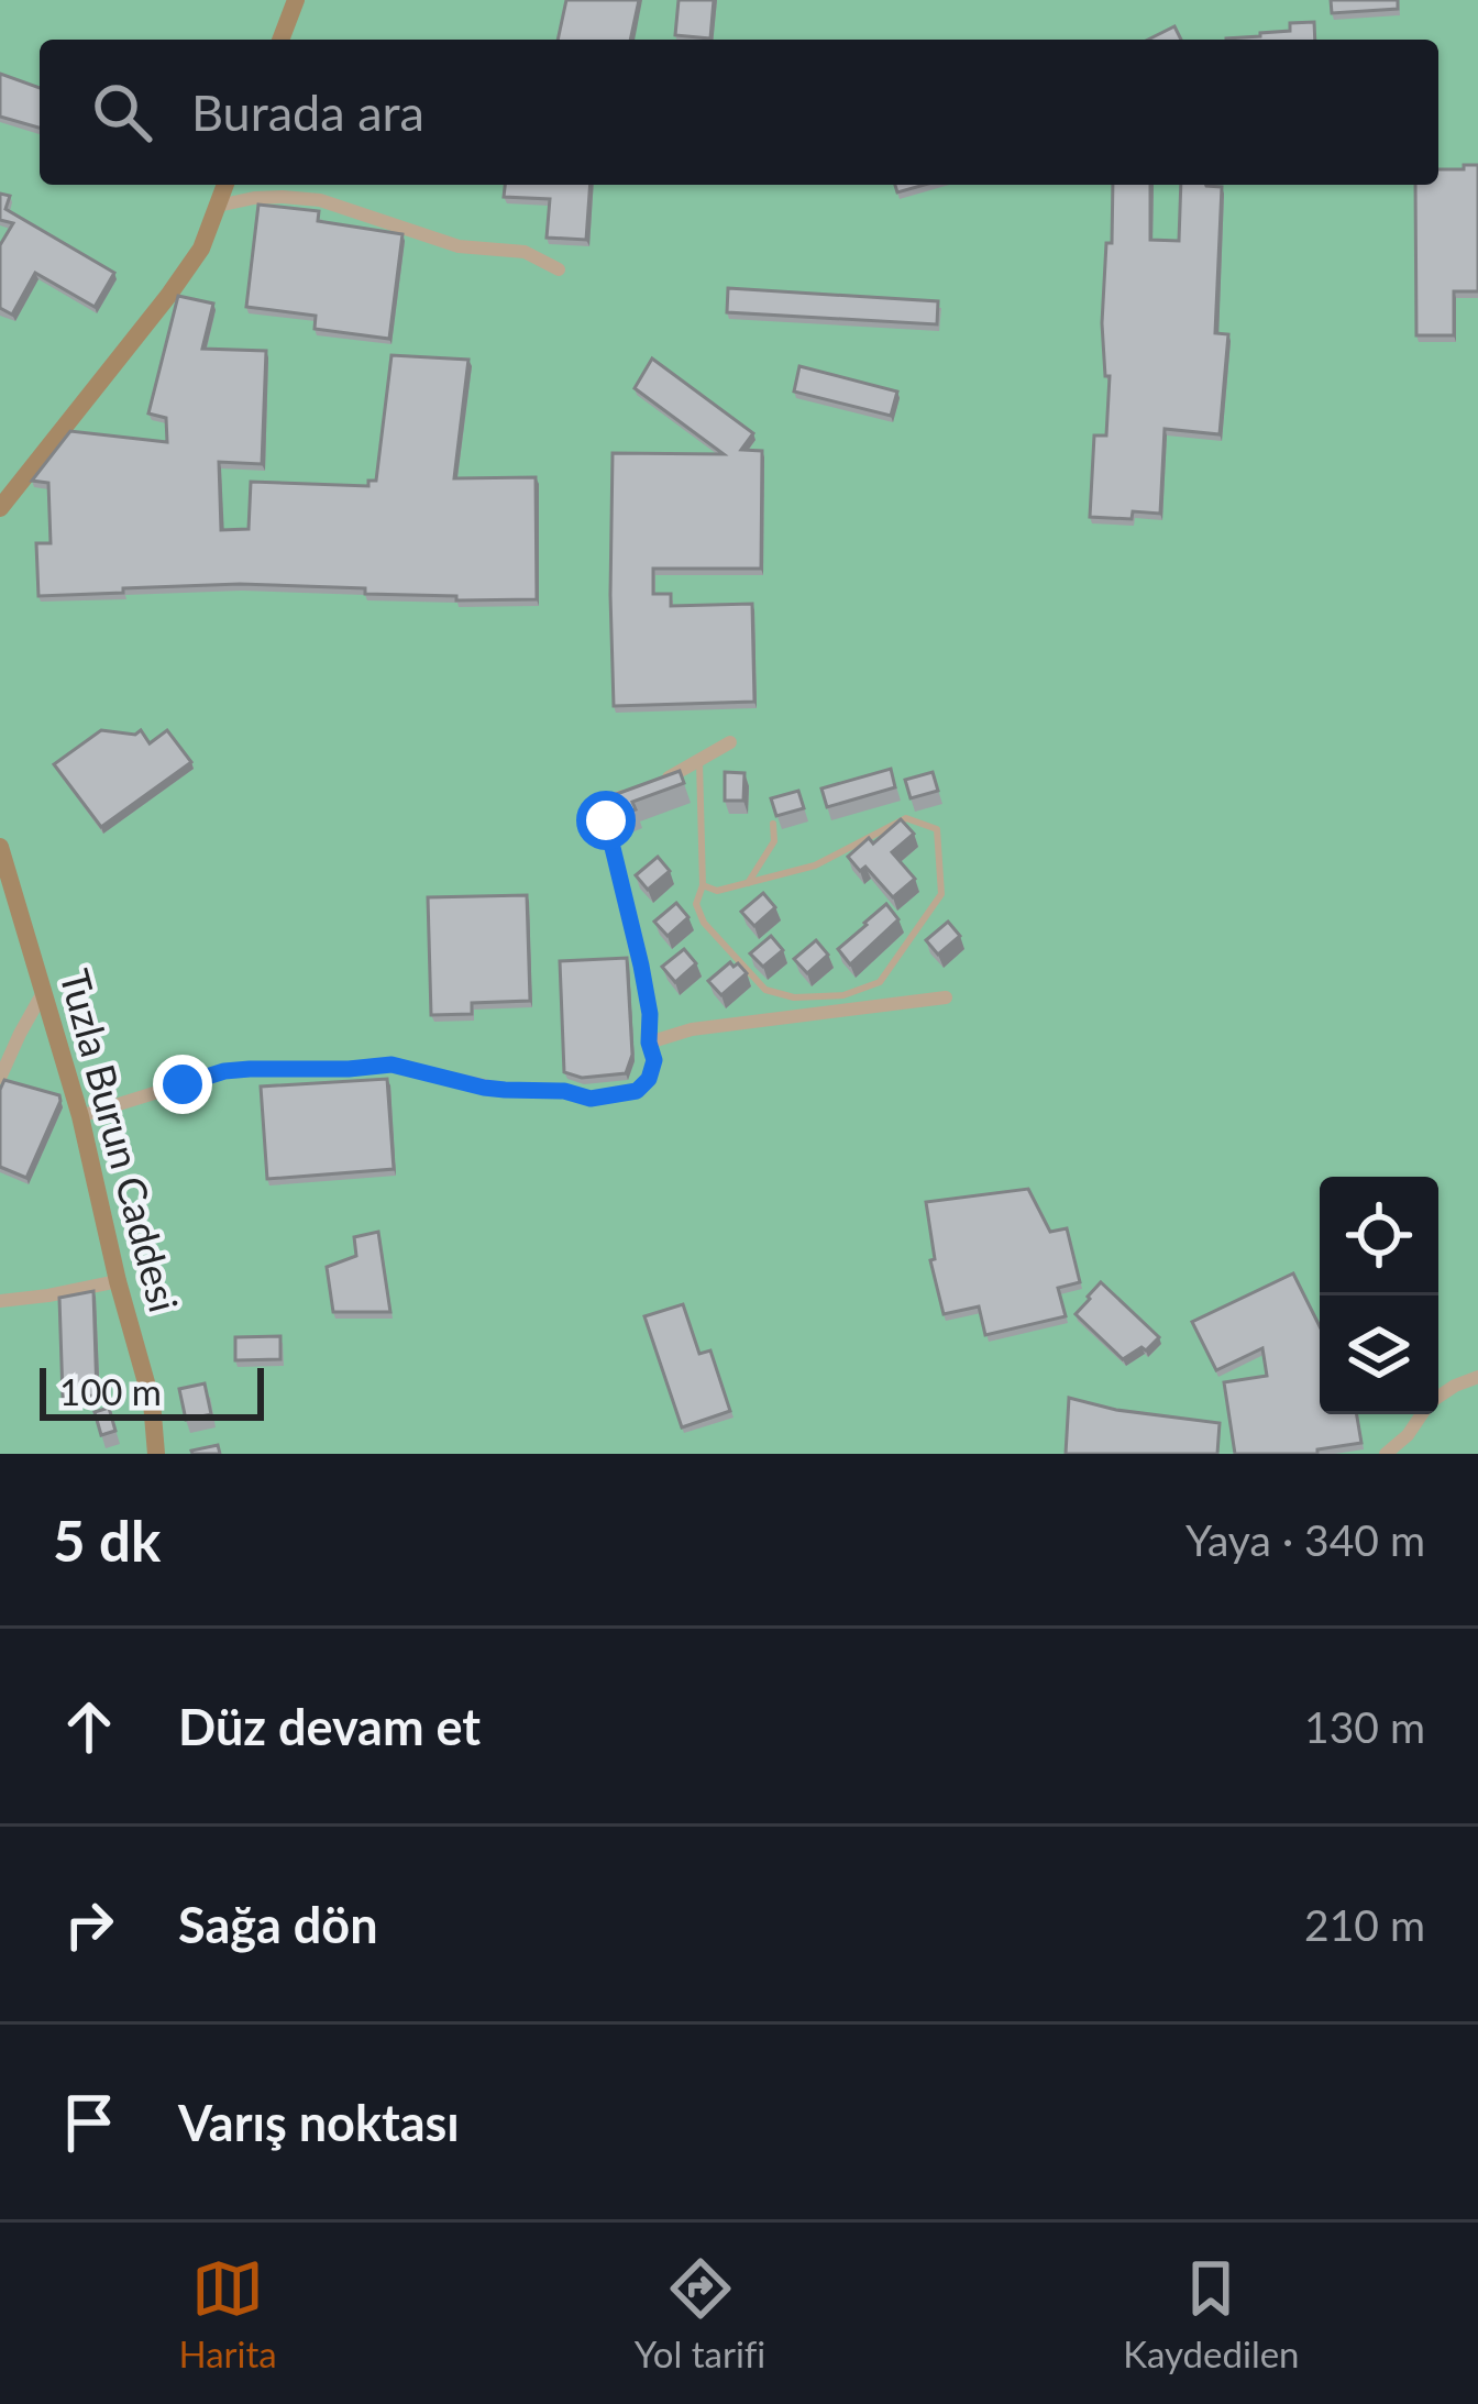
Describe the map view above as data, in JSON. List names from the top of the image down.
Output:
{
  "streets": {
    "main road": ["Tuzla Burun Caddesi"]
  },
  "scale_bar": "100 m",
  "page": {
    "search": "Burada ara",
    "scale": "100 m",
    "heading": ["5 dk", "Yaya · 340 m"],
    "list": [
      ["Düz devam et", "130 m"],
      ["Sağa dön", "210 m"],
      "Varış noktası"
    ],
    "nav": ["Harita", "Yol tarifi", "Kaydedilen"]
  }
}
